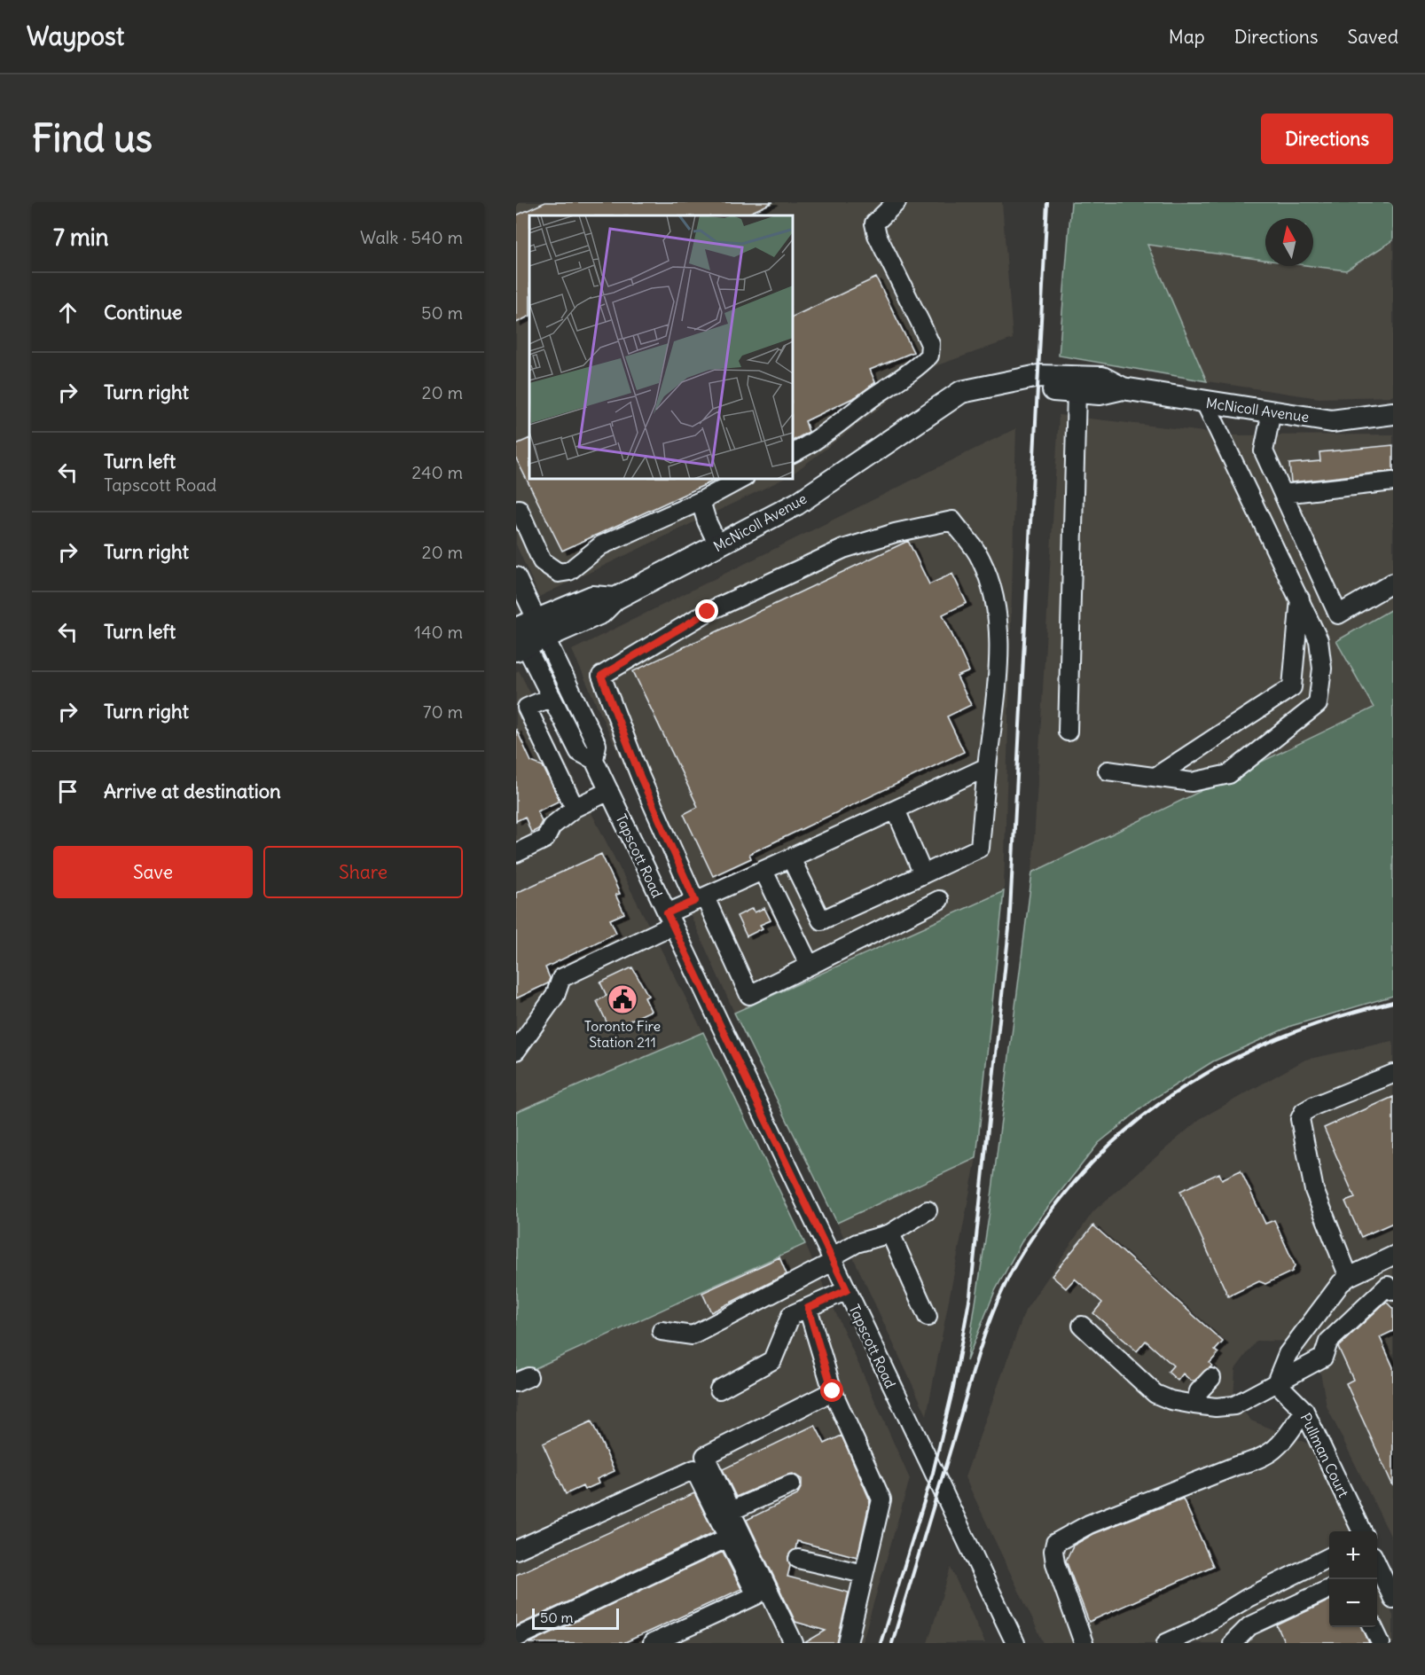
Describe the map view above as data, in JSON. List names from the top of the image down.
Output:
{
  "streets": {
    "main road": ["McNicoll Avenue"],
    "street": ["Tapscott Road", "Pullman Court"]
  },
  "crossings": [
    ["McNicoll Avenue", "Tapscott Road"]
  ],
  "places": {
    "public building": ["Toronto Fire Station 211"]
  },
  "scale_bar": "50 m",
  "north": "top",
  "page": {
    "header": "Waypost",
    "nav": ["Map", "Directions", "Saved"],
    "buttons": [
      "Directions",
      ["Save", "Share"]
    ],
    "title": "Find us",
    "heading": ["7 min", "Walk · 540 m"],
    "list": [
      ["Continue", "50 m"],
      ["Turn right", "20 m"],
      ["Turn left", "Tapscott Road", "240 m"],
      ["Turn right", "20 m"],
      ["Turn left", "140 m"],
      ["Turn right", "70 m"],
      "Arrive at destination"
    ],
    "map_buttons": ["+", "−"],
    "scale": "50 m"
  }
}
